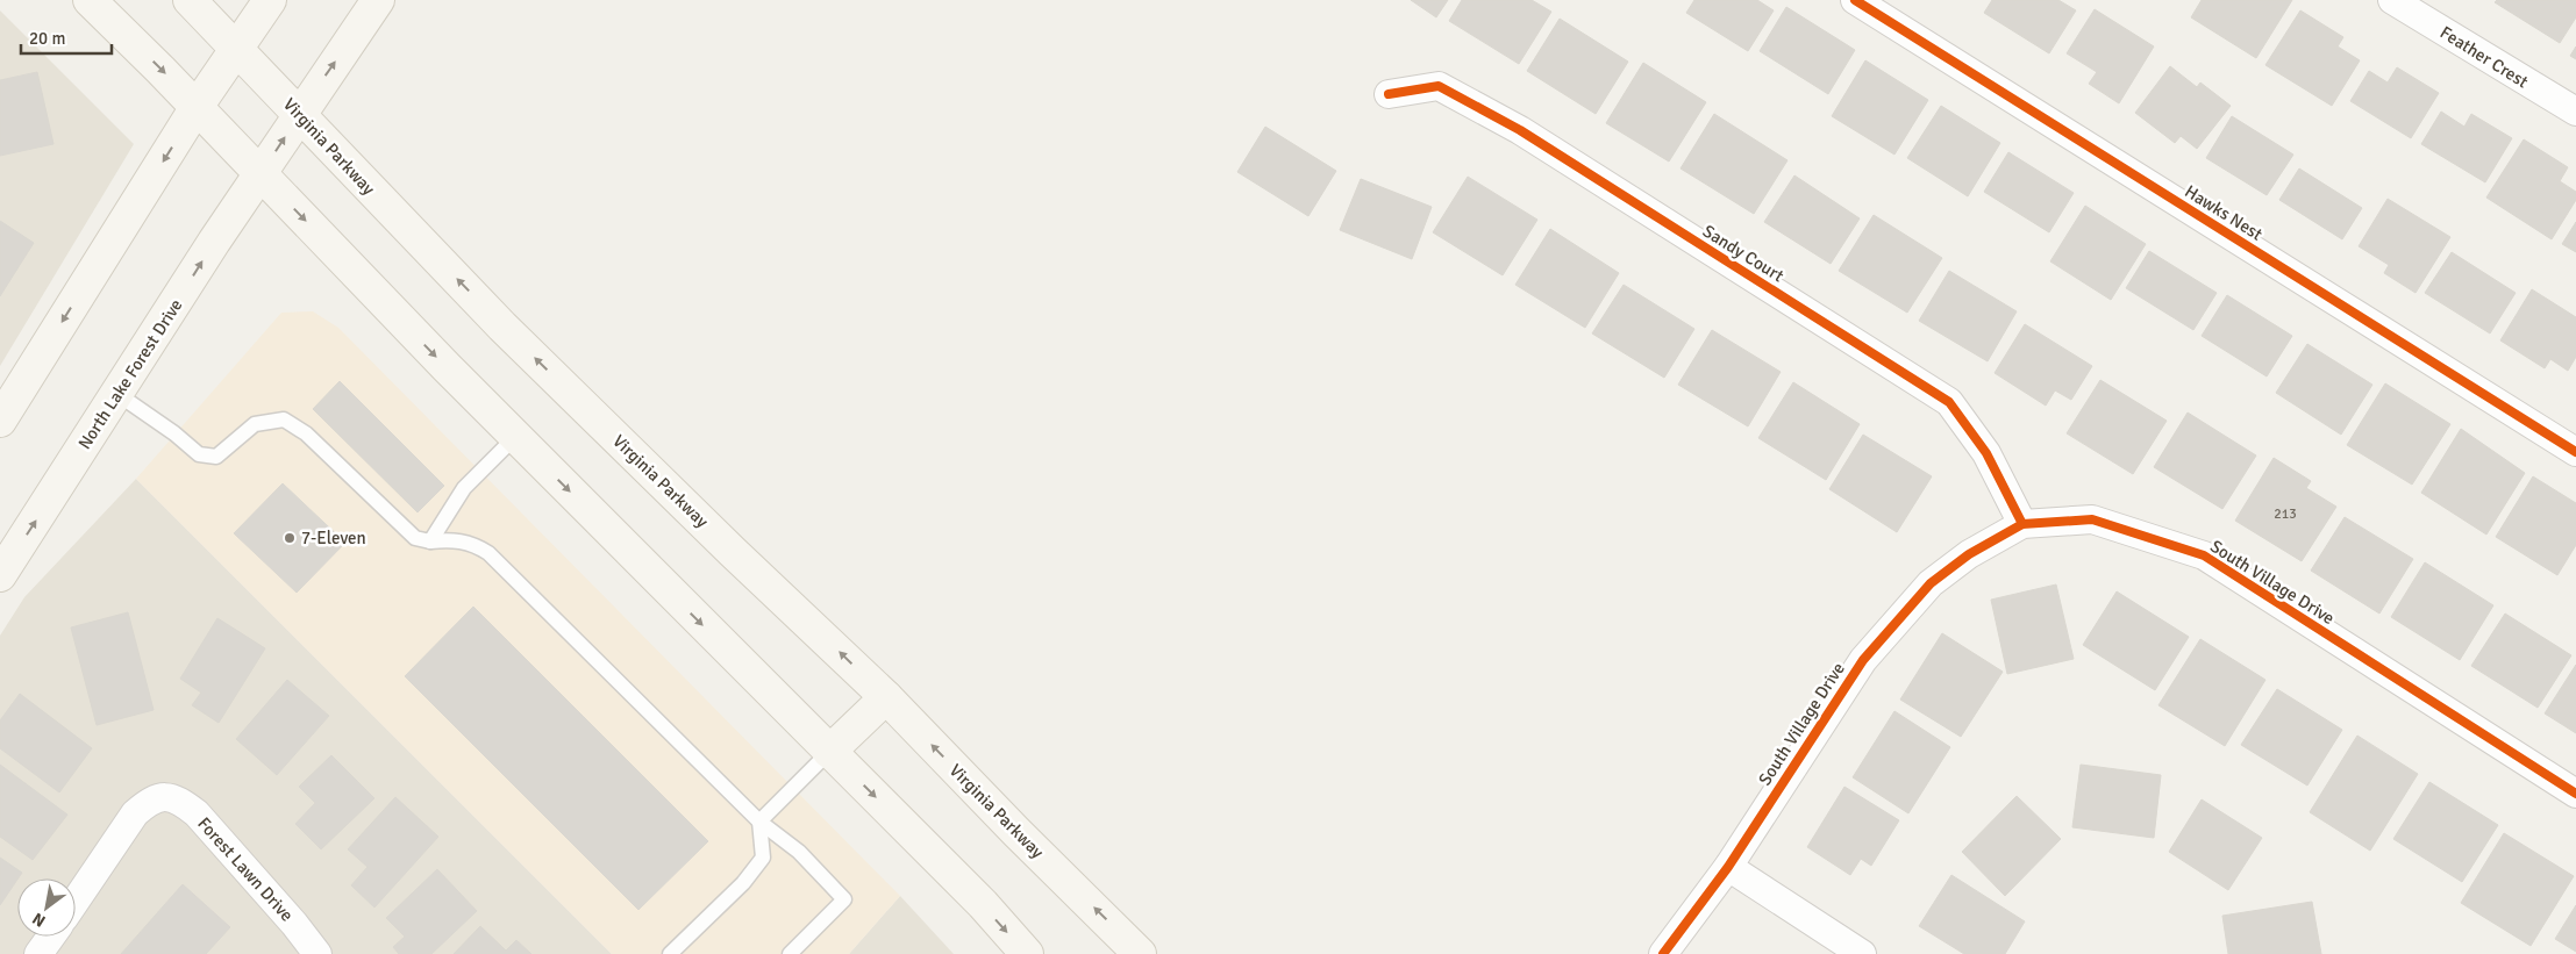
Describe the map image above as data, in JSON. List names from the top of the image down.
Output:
{
  "streets": {
    "main road": ["Virginia Parkway", "North Lake Forest Drive"],
    "street": [
      "Feather Crest",
      "Hawks Nest",
      "Sandy Court",
      "South Village Drive",
      "Forest Lawn Drive"
    ]
  },
  "crossings": [
    ["Virginia Parkway", "North Lake Forest Drive"],
    ["Sandy Court", "South Village Drive"]
  ],
  "places": ["7-Eleven"],
  "house_numbers": ["213"],
  "scale_bar": "20 m",
  "north": "bottom left"
}
